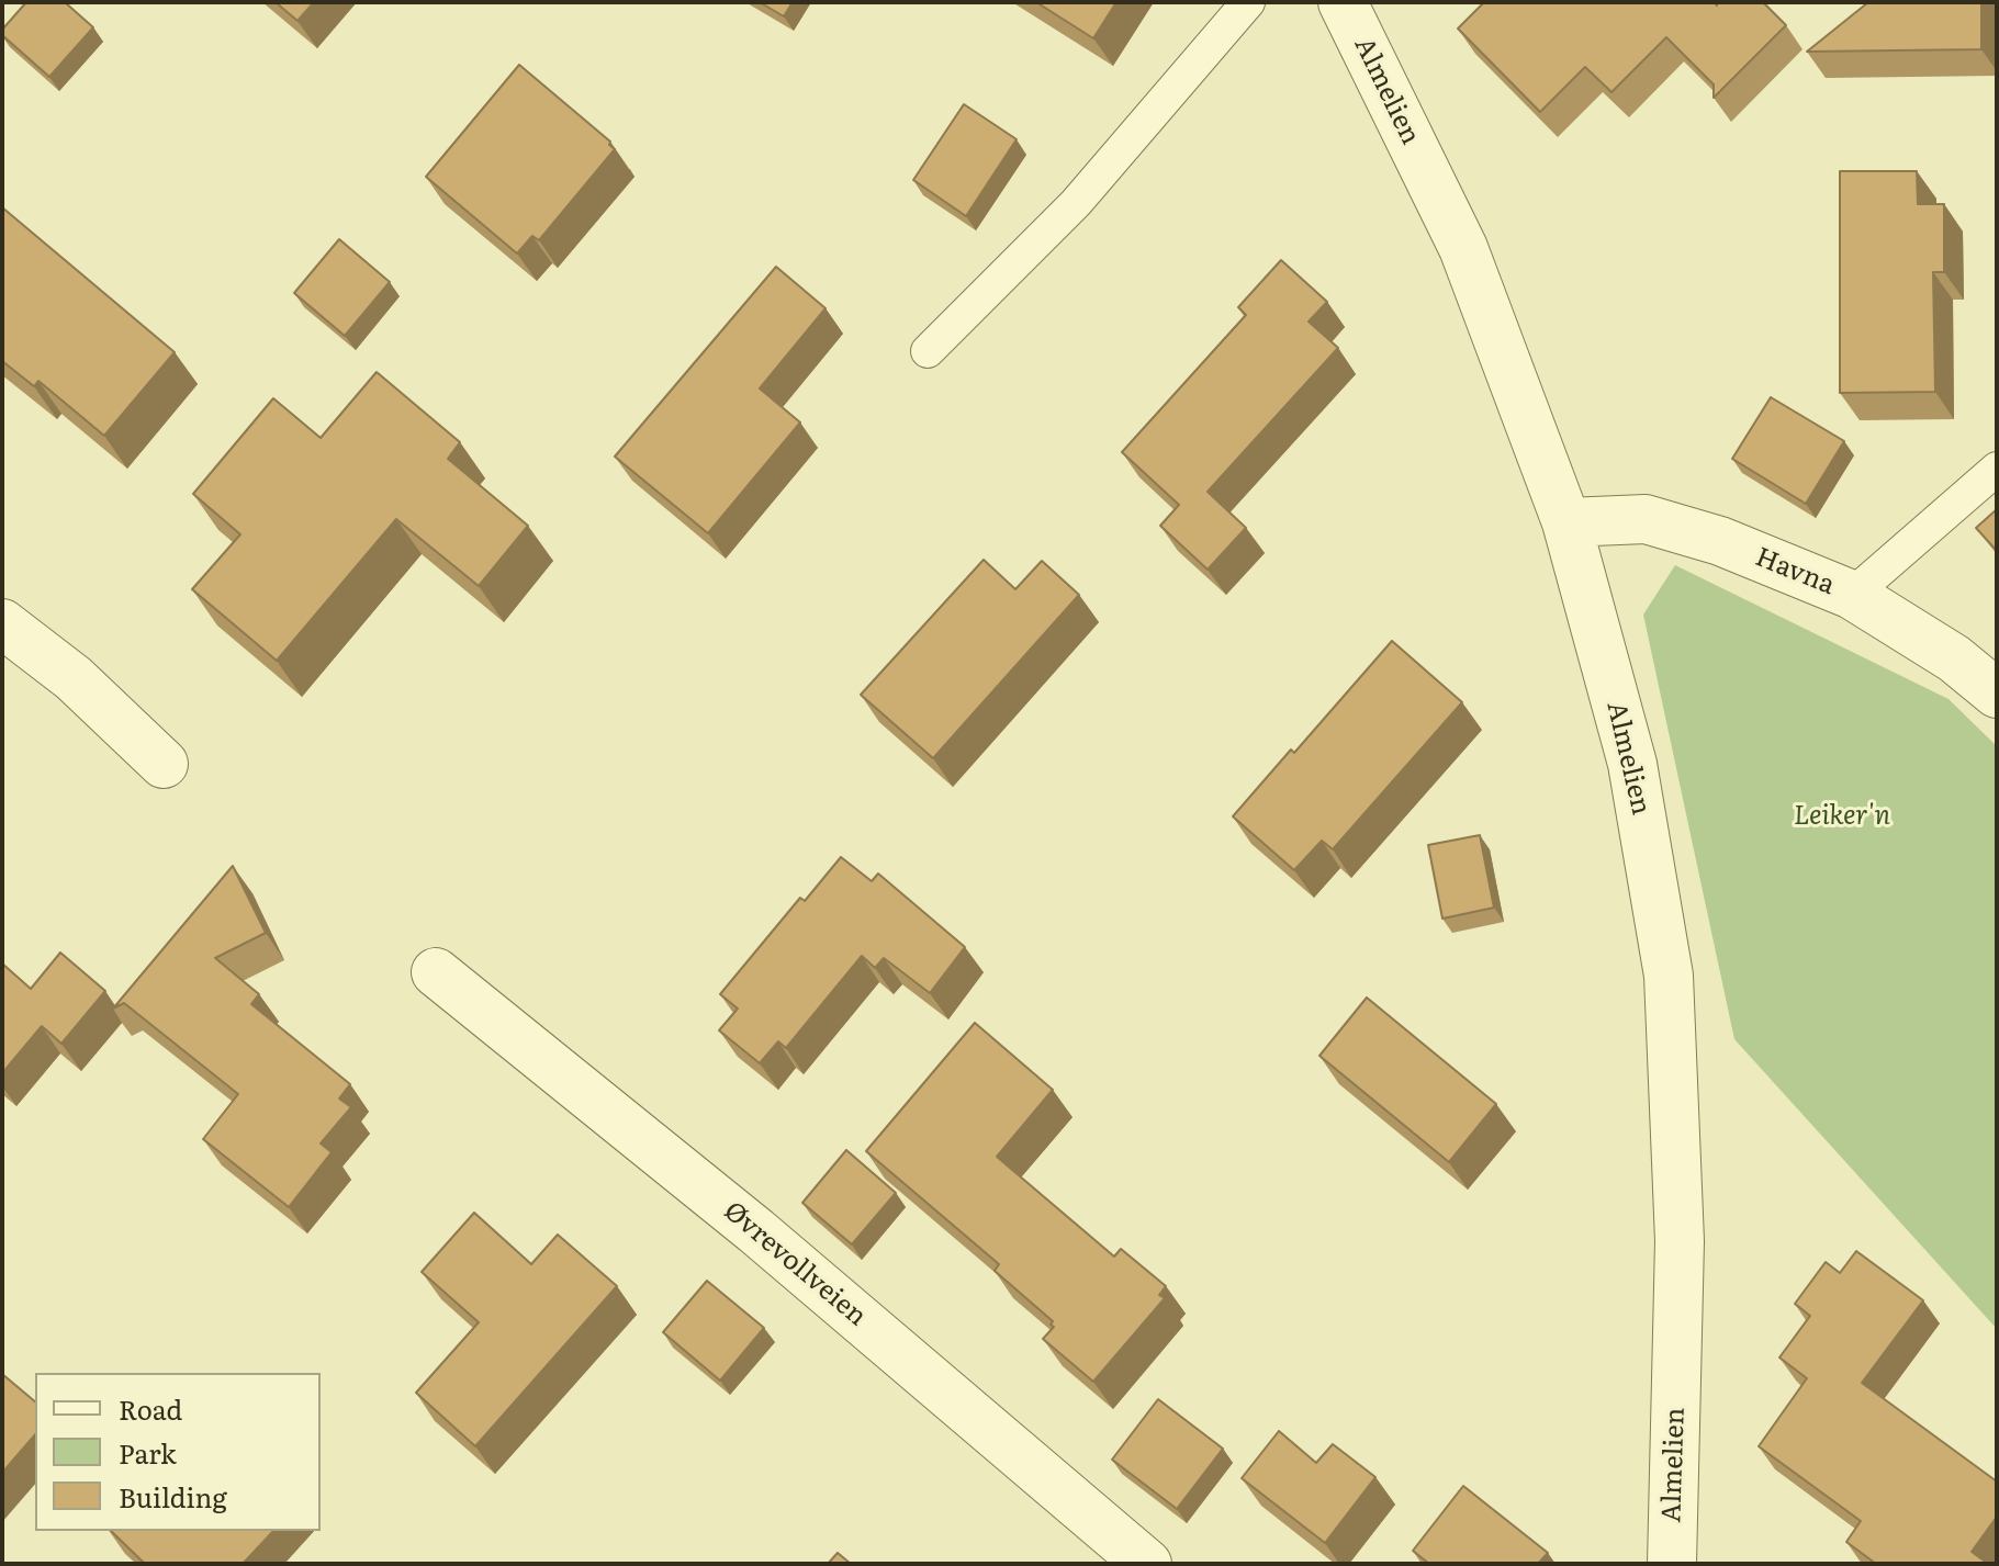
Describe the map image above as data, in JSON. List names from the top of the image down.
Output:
{
  "streets": {
    "street": ["Almelien", "Havna", "Øvrevollveien"]
  },
  "crossings": [
    ["Almelien", "Havna"]
  ],
  "parks": ["Leiker'n"],
  "legend": ["Road", "Park", "Building"]
}
